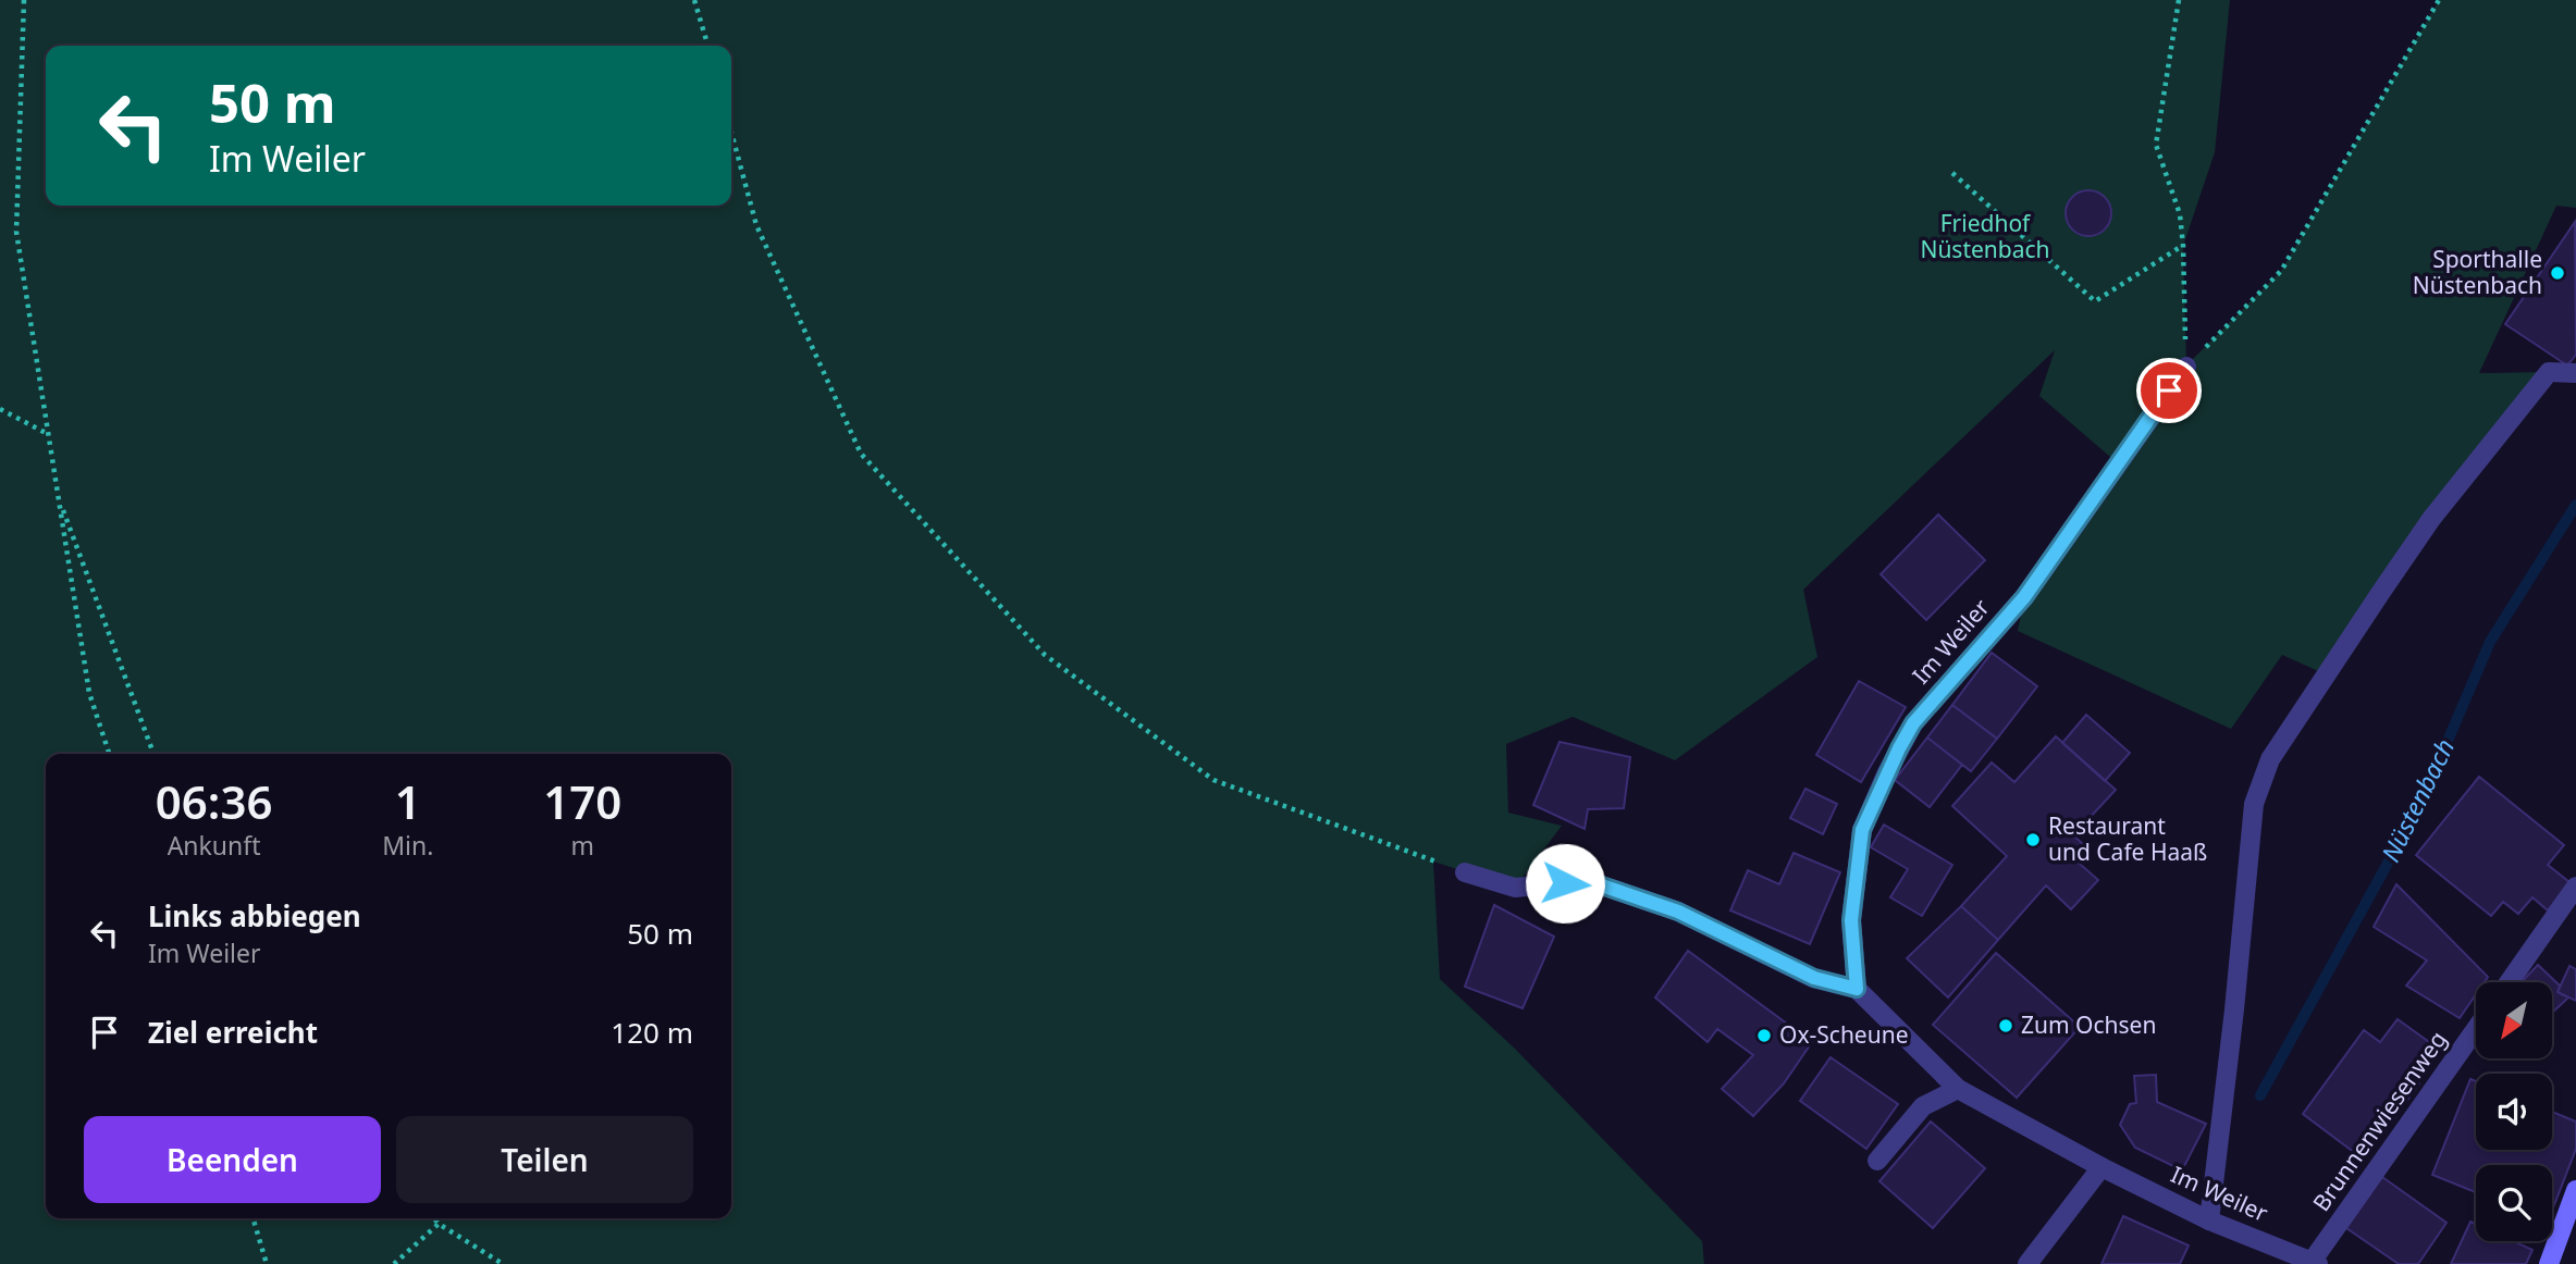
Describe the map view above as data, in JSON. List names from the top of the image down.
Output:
{
  "streets": {
    "street": ["Im Weiler", "Brunnenwiesenweg"]
  },
  "crossings": [
    ["Im Weiler", "Brunnenwiesenweg"]
  ],
  "water": ["Nüstenbach"],
  "parks": ["Friedhof Nüstenbach"],
  "places": [
    "Sporthalle Nüstenbach",
    "Restaurant und Cafe Haaß",
    "Zum Ochsen",
    "Ox-Scheune"
  ],
  "north": "bottom left",
  "page": {
    "turn": ["50 m", "Im Weiler"],
    "eta": [
      "06:36",
      "Ankunft",
      "1",
      "Min.",
      "170",
      "m"
    ],
    "list": [
      {
        "name": "Links abbiegen",
        "note": "Im Weiler",
        "value": "50 m"
      },
      {
        "name": "Ziel erreicht",
        "value": "120 m"
      }
    ],
    "buttons": ["Beenden", "Teilen"]
  }
}
